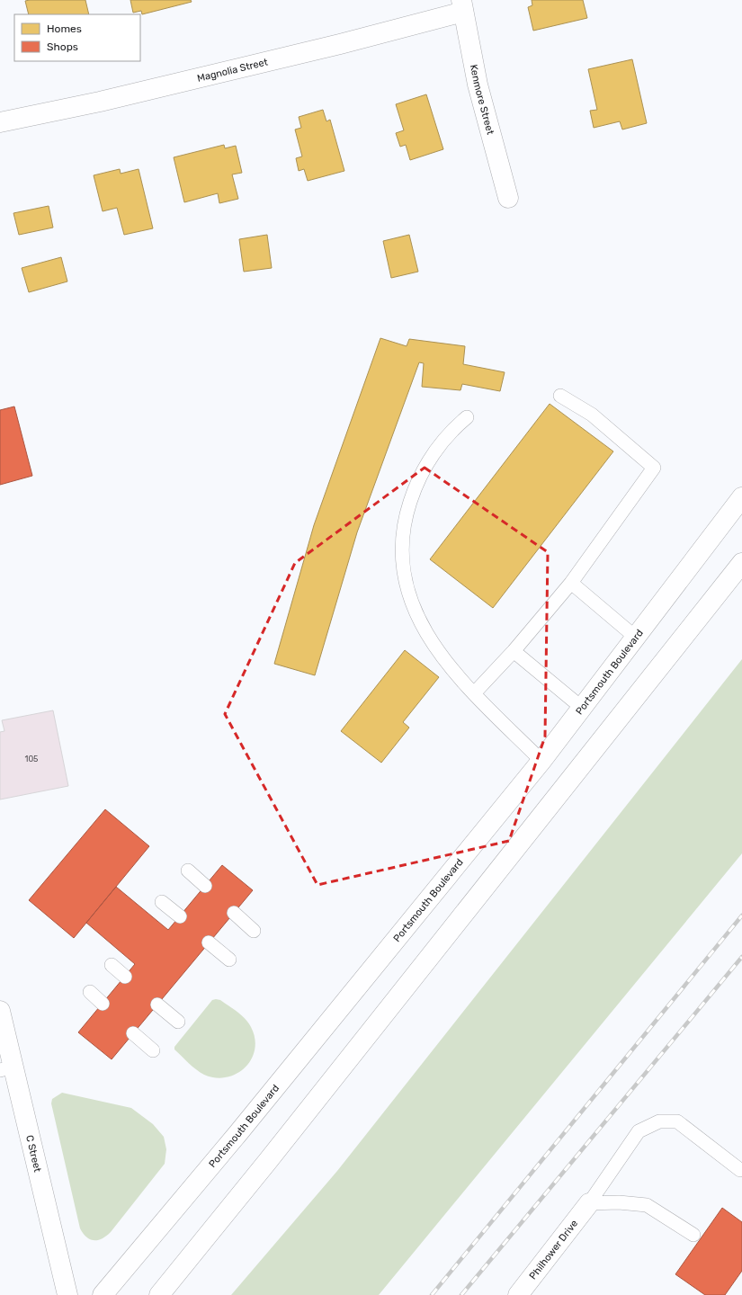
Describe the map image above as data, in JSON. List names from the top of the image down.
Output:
{
  "streets": {
    "main road": [
      "Magnolia Street",
      "Kenmore Street",
      "Portsmouth Boulevard",
      "C Street",
      "Philhower Drive"
    ]
  },
  "crossings": [
    ["Magnolia Street", "Kenmore Street"]
  ],
  "house_numbers": ["105"],
  "legend": ["Homes", "Shops"]
}
